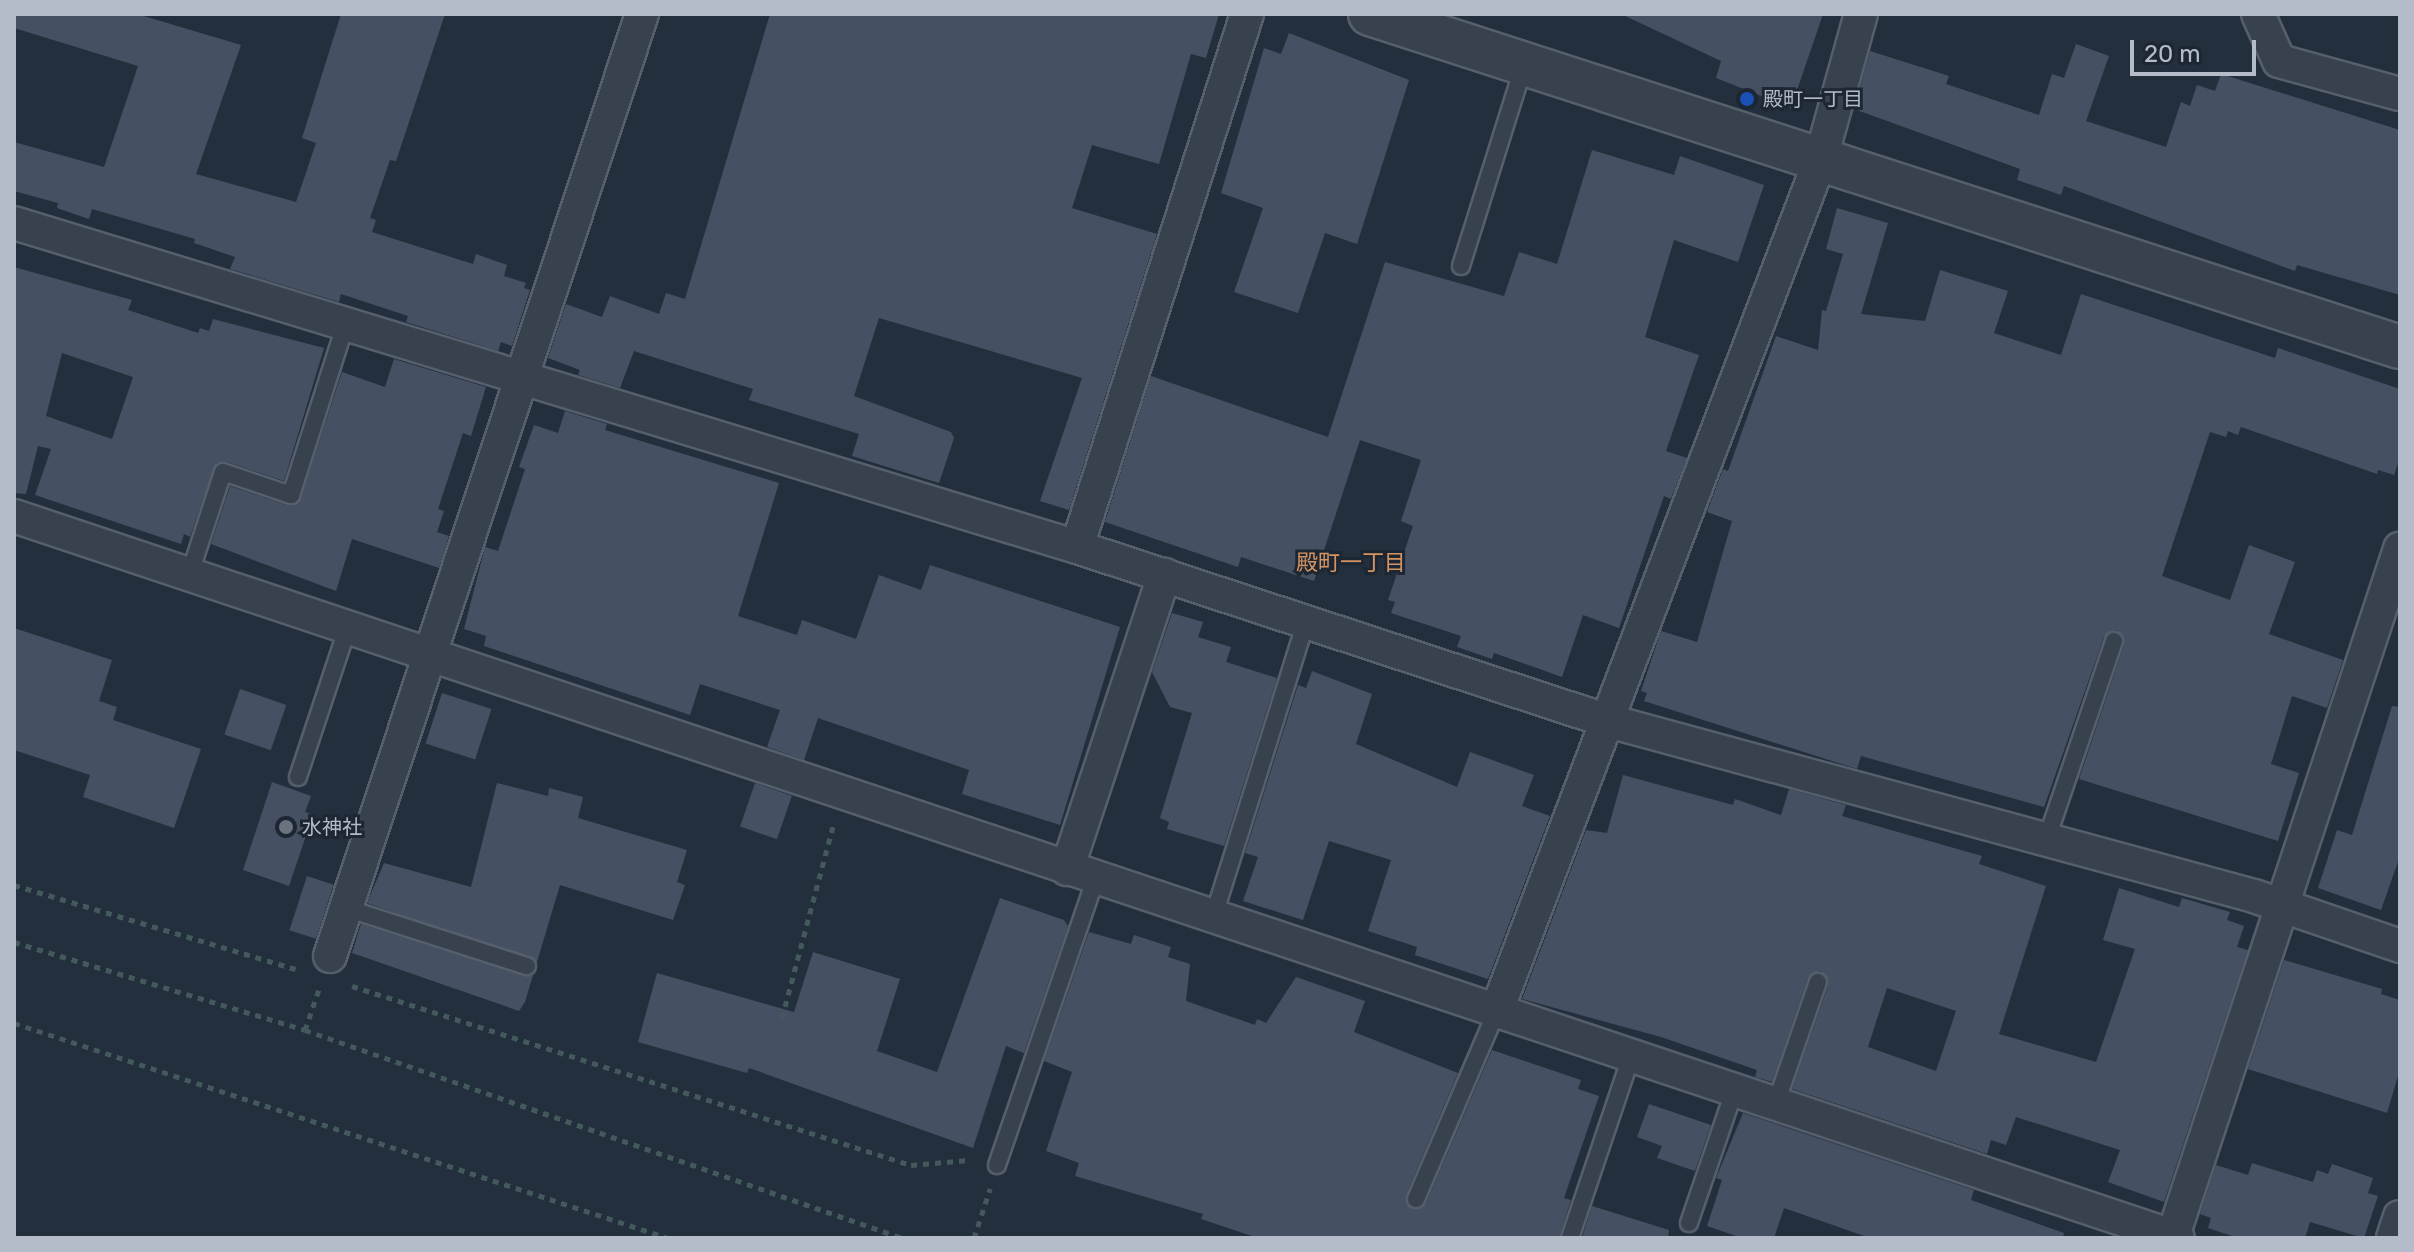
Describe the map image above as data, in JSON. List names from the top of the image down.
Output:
{
  "districts": ["殿町一丁目"],
  "places": ["殿町一丁目", "水神社"],
  "scale_bar": "20 m"
}
